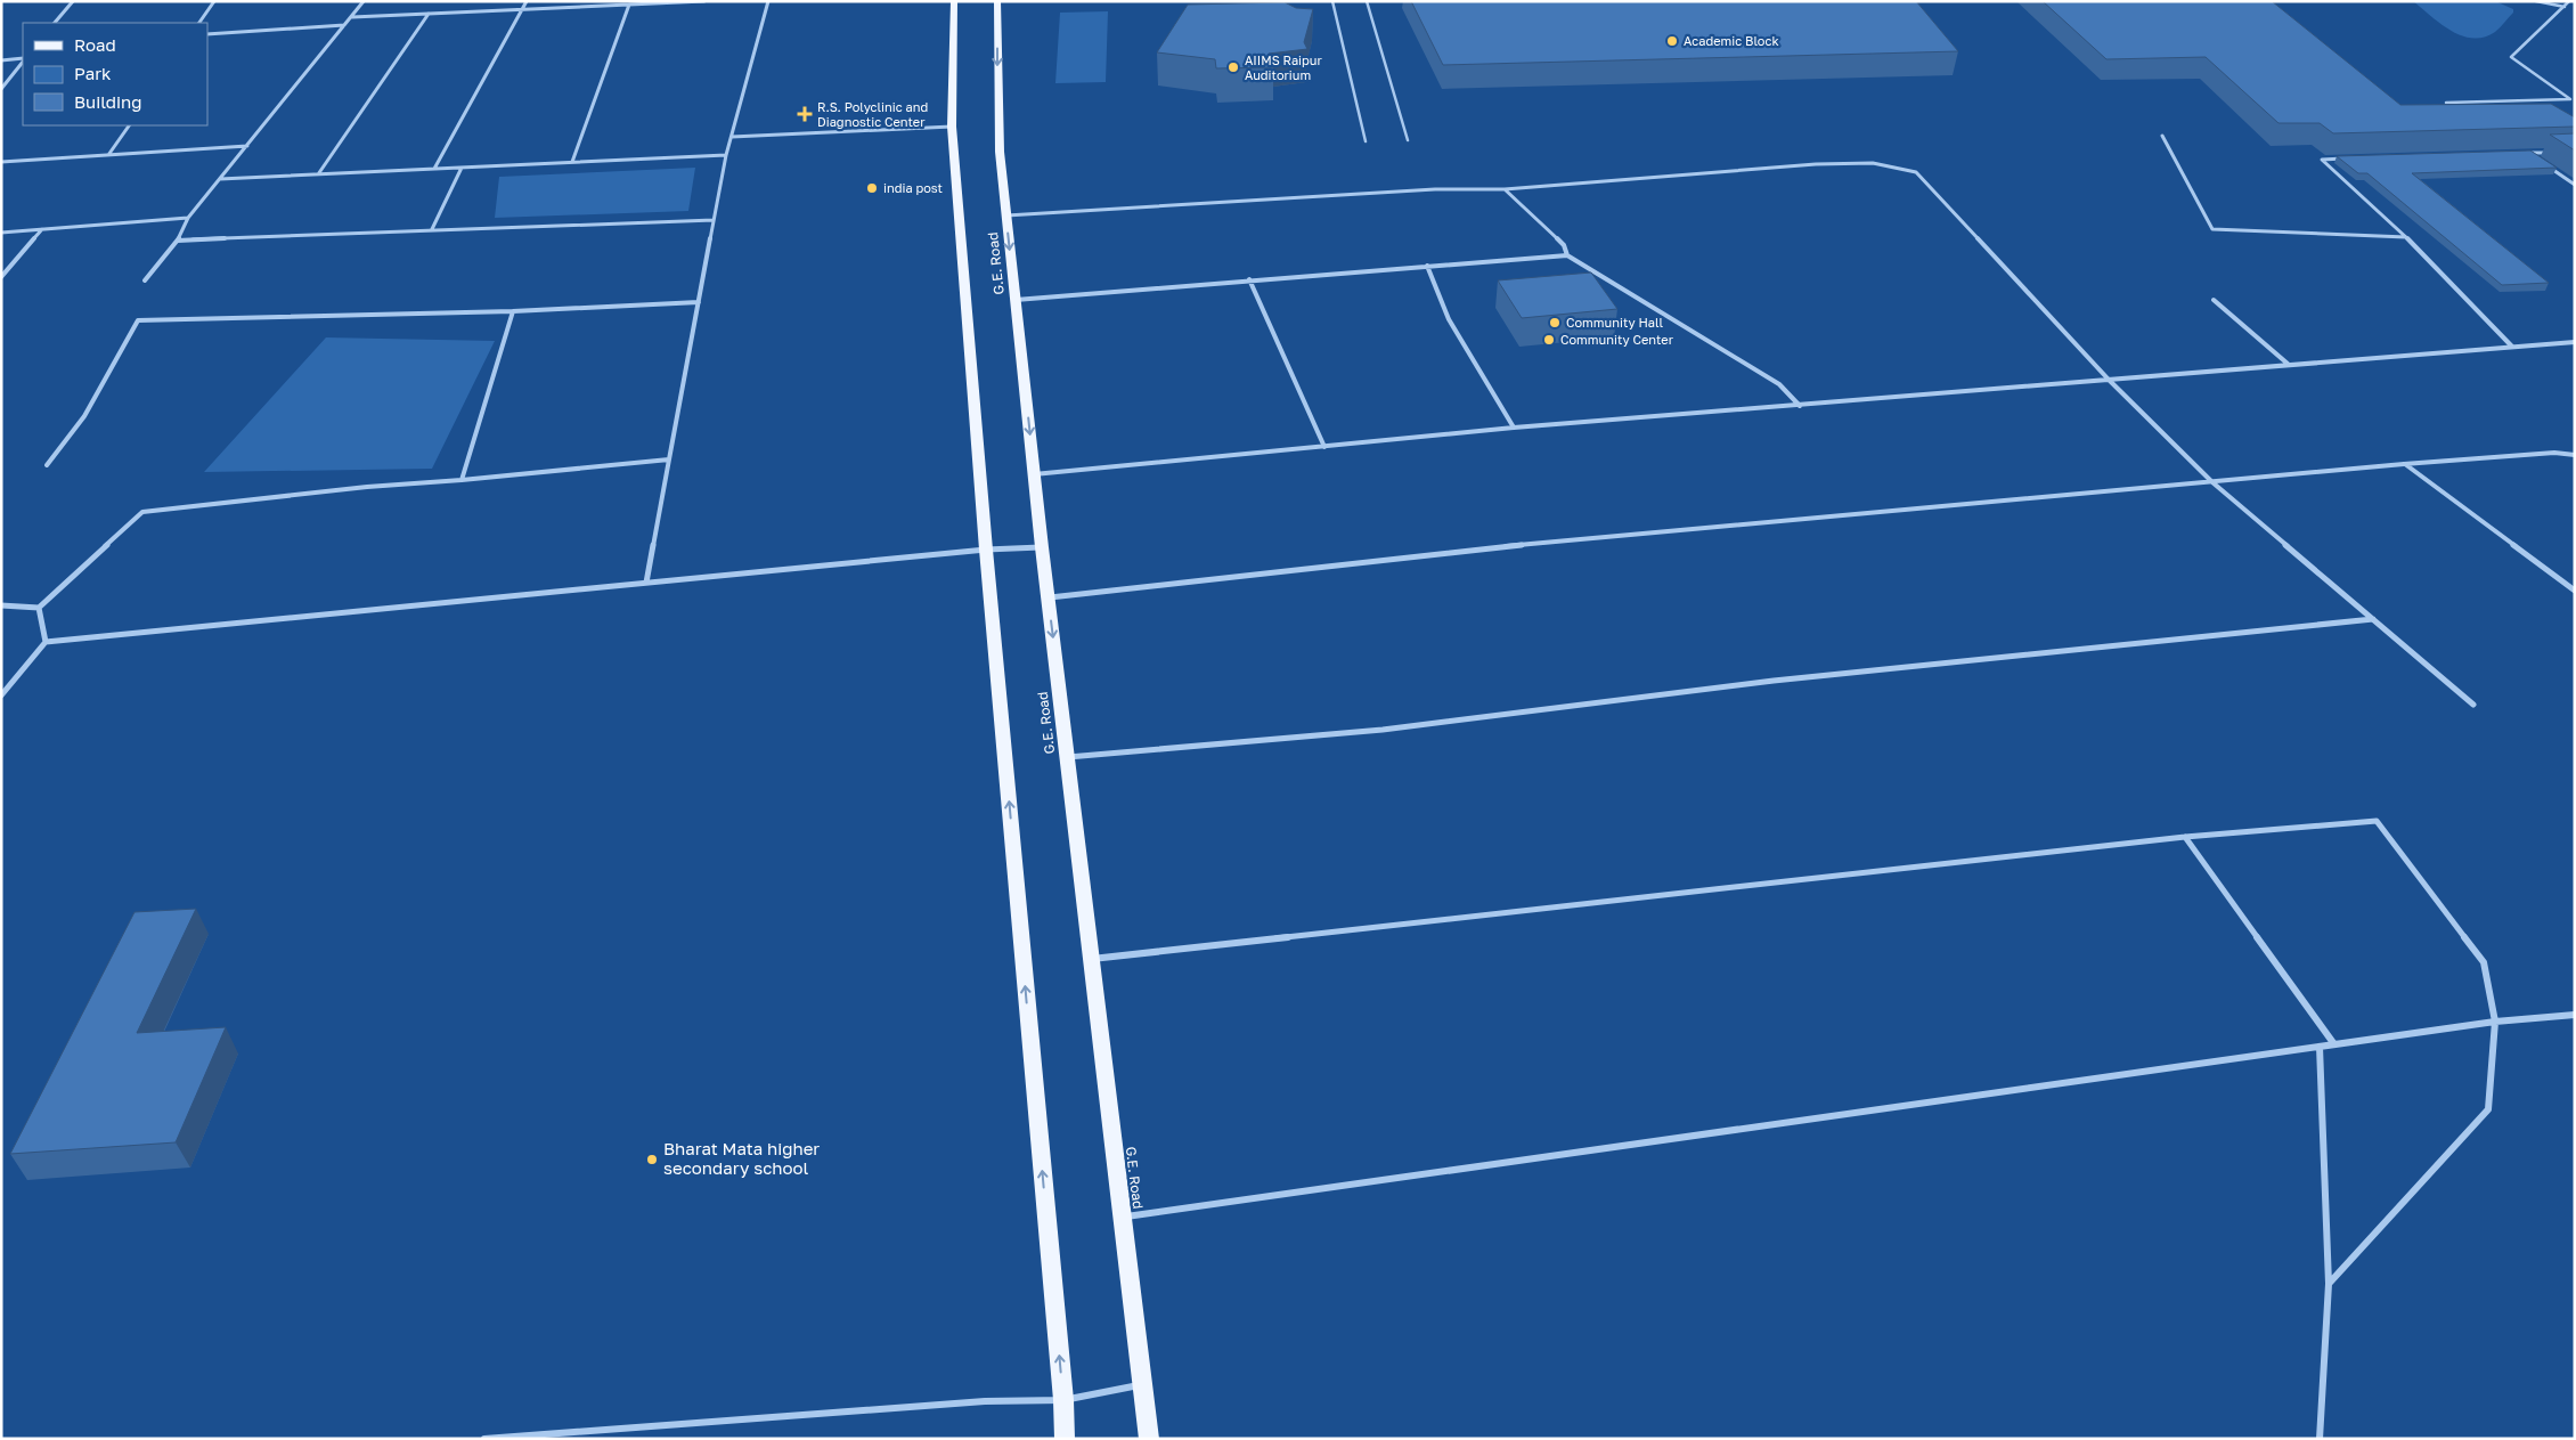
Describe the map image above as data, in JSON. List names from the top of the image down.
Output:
{
  "streets": {
    "main road": ["G.E. Road"]
  },
  "places": {
    "other": [
      "Academic Block",
      "AIIMS Raipur Auditorium",
      "india post",
      "Community Hall",
      "Community Center",
      "Bharat Mata higher secondary school"
    ],
    "health": ["R.S. Polyclinic and Diagnostic Center"]
  },
  "legend": ["Road", "Park", "Building"]
}
